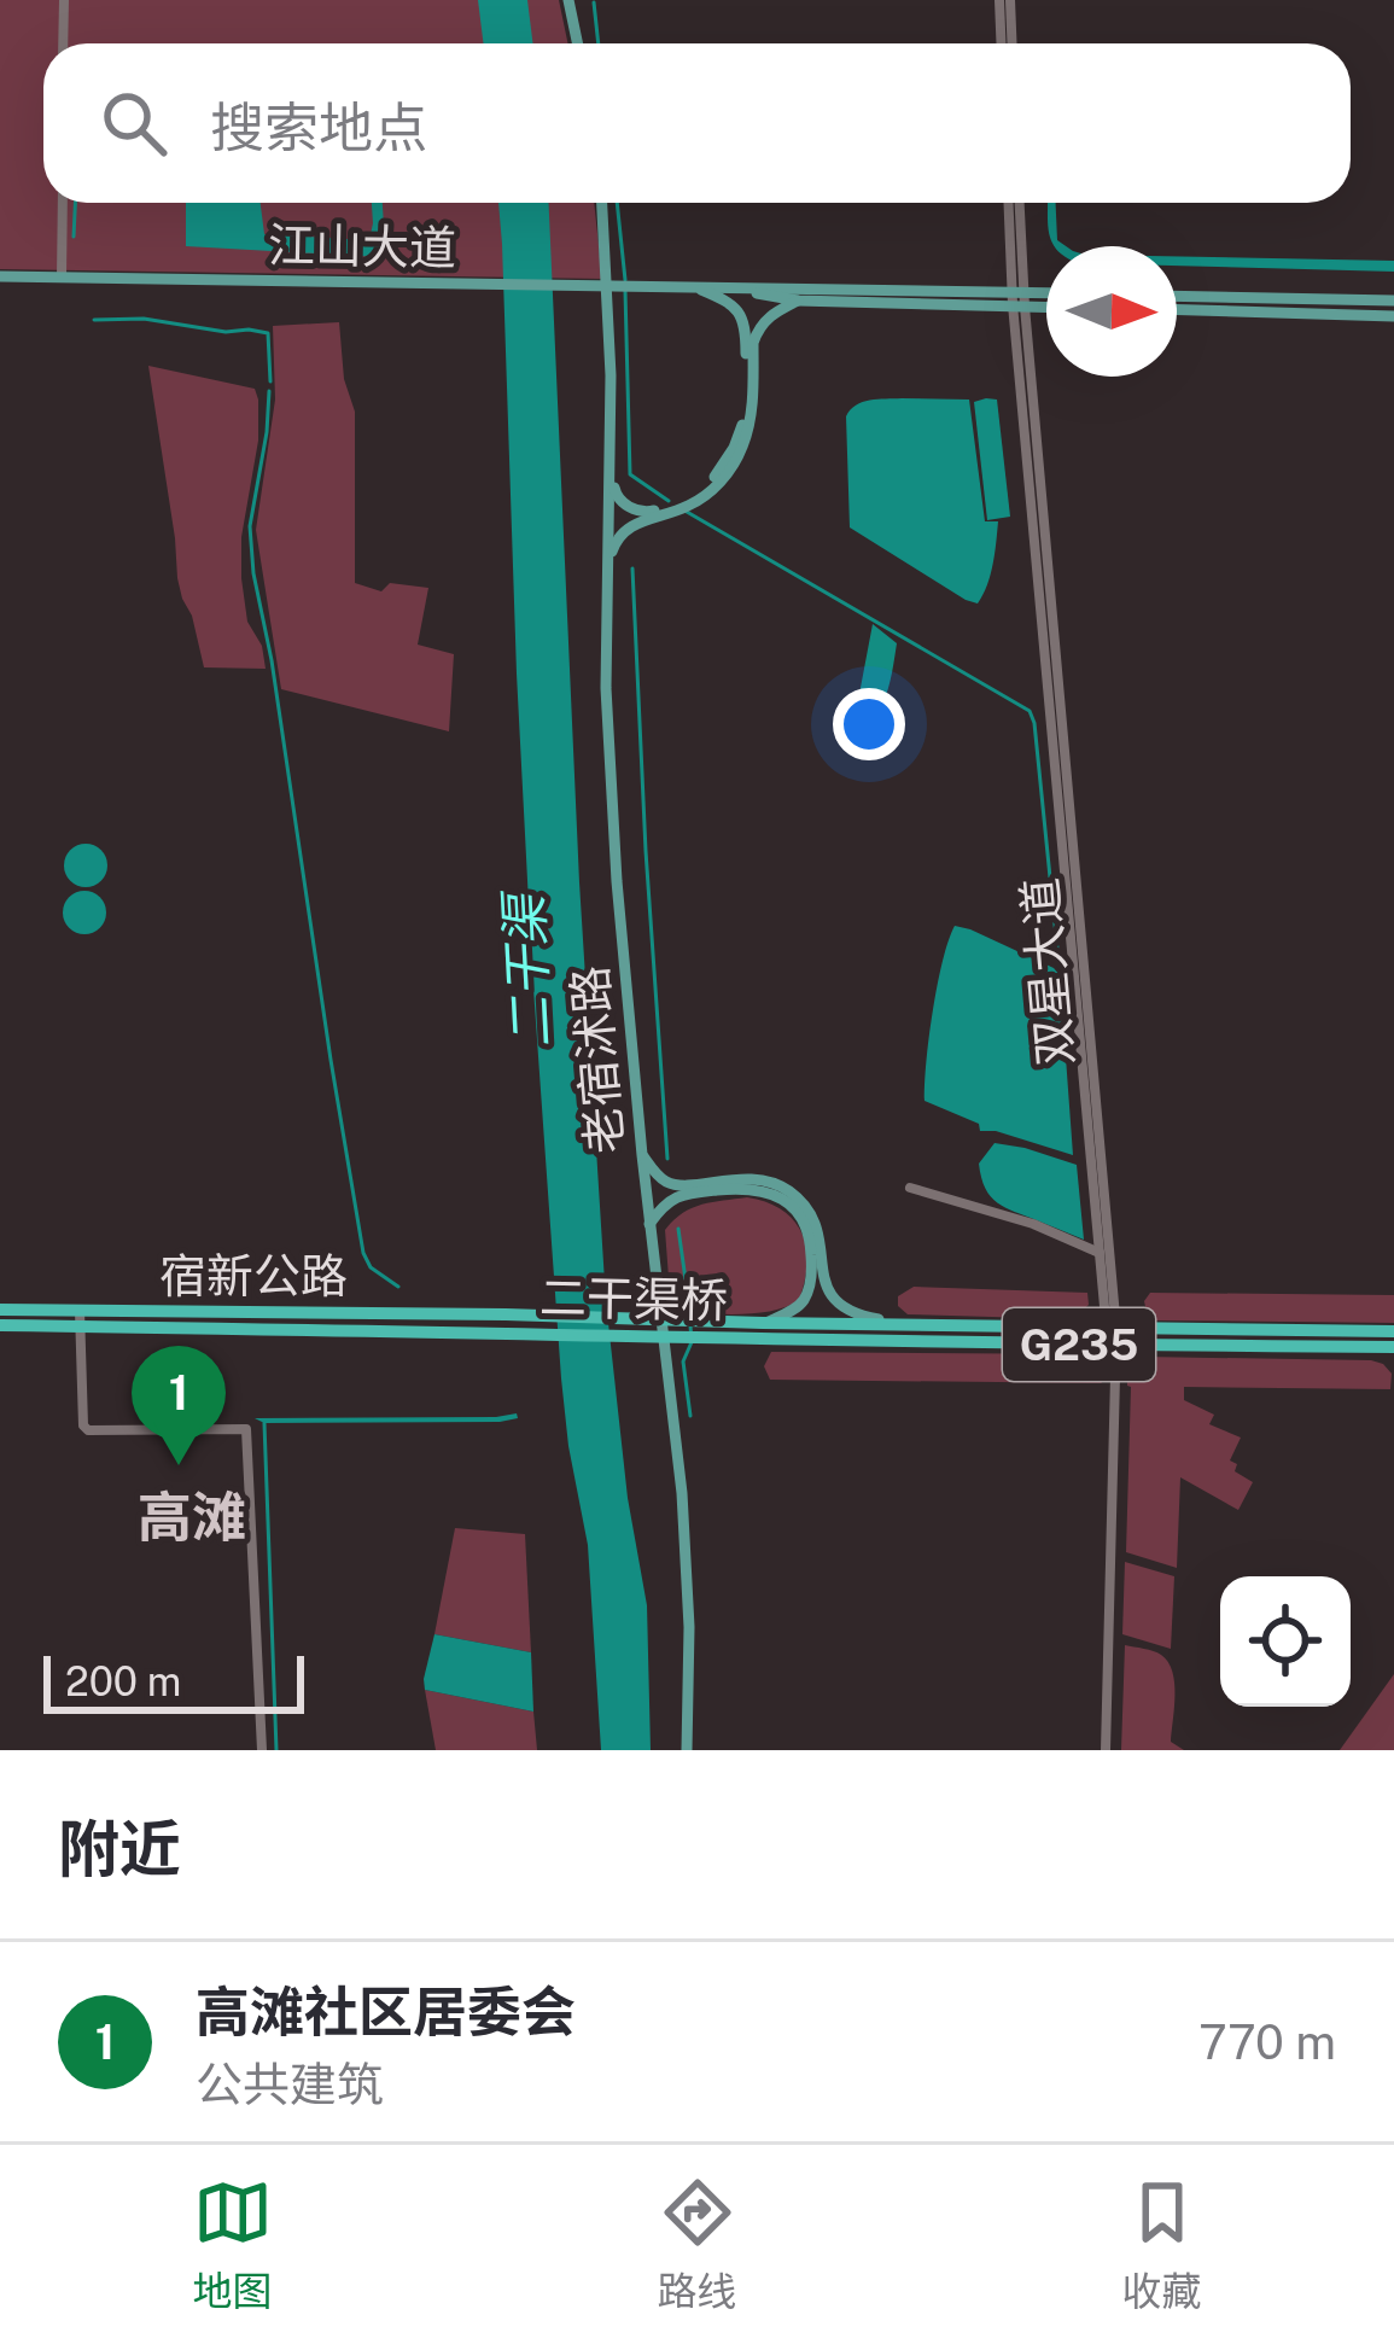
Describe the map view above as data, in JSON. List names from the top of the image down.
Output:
{
  "streets": {
    "highway": ["宿新公路", "二干渠桥", "G235"],
    "main road": ["江山大道", "老宿沭路"],
    "street": ["双星大道"]
  },
  "crossings": [
    ["江山大道", "双星大道"],
    ["双星大道", "G235"],
    ["宿新公路", "二干渠桥"],
    ["二干渠桥", "G235"]
  ],
  "districts": ["高滩"],
  "water": ["二干渠"],
  "scale_bar": "200 m",
  "north": "right",
  "page": {
    "search": "搜索地点",
    "pins": "1",
    "scale": "200 m",
    "heading": "附近",
    "list": [
      {
        "mark": "1",
        "name": "高滩社区居委会",
        "note": "公共建筑",
        "value": "770 m"
      }
    ],
    "nav": ["地图", "路线", "收藏"]
  }
}
